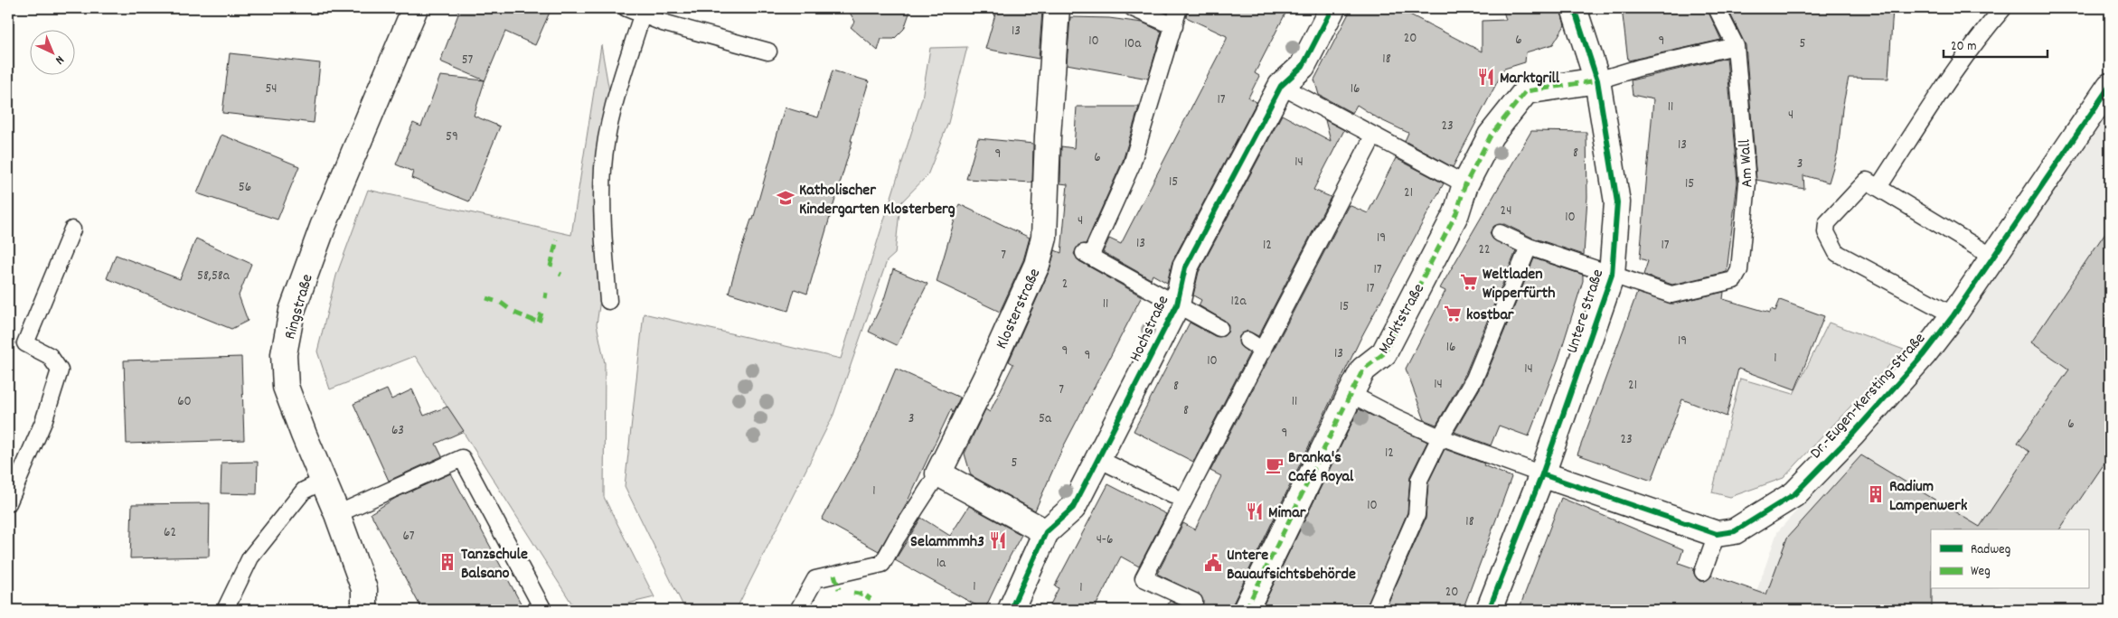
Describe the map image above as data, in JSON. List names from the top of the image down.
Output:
{
  "streets": {
    "street": [
      "Ringstraße",
      "Klosterstraße",
      "Untere Straße",
      "Marktstraße",
      "Hochstraße",
      "Dr.-Eugen-Kersting-Straße"
    ],
    "lane": ["Am Wall"]
  },
  "crossings": [
    ["Am Wall", "Untere Straße"],
    ["Untere Straße", "Marktstraße"]
  ],
  "places": {
    "restaurant": ["Marktgrill", "Mimar", "Selammmh3"],
    "school or university": ["Katholischer Kindergarten Klosterberg"],
    "supermarket": ["Weltladen Wipperfürth", "kostbar"],
    "cafe": ["Branka's Café Royal"],
    "building": ["Radium Lampenwerk", "Tanzschule Balsano"],
    "public building": ["Untere Bauaufsichtsbehörde"]
  },
  "house_numbers": [
    "13",
    "20",
    "6",
    "10",
    "9",
    "10a",
    "5",
    "18",
    "57",
    "54",
    "16",
    "17",
    "11",
    "4",
    "23",
    "59",
    "13",
    "8",
    "9",
    "6",
    "14",
    "3",
    "15",
    "15",
    "56",
    "21",
    "24",
    "10",
    "4",
    "19",
    "13",
    "12",
    "17",
    "22",
    "7",
    "17",
    "58,58a",
    "2",
    "17",
    "12a",
    "11",
    "15",
    "19",
    "16",
    "9",
    "13",
    "9",
    "1",
    "10",
    "14",
    "14",
    "21",
    "8",
    "7",
    "60",
    "11",
    "8",
    "3",
    "5a",
    "6",
    "63",
    "9",
    "23",
    "12",
    "5",
    "1",
    "10",
    "18",
    "62",
    "67",
    "4-6",
    "1a",
    "1",
    "1",
    "20"
  ],
  "legend": ["Radweg", "Weg"],
  "scale_bar": "20 m",
  "north": "bottom right"
}
